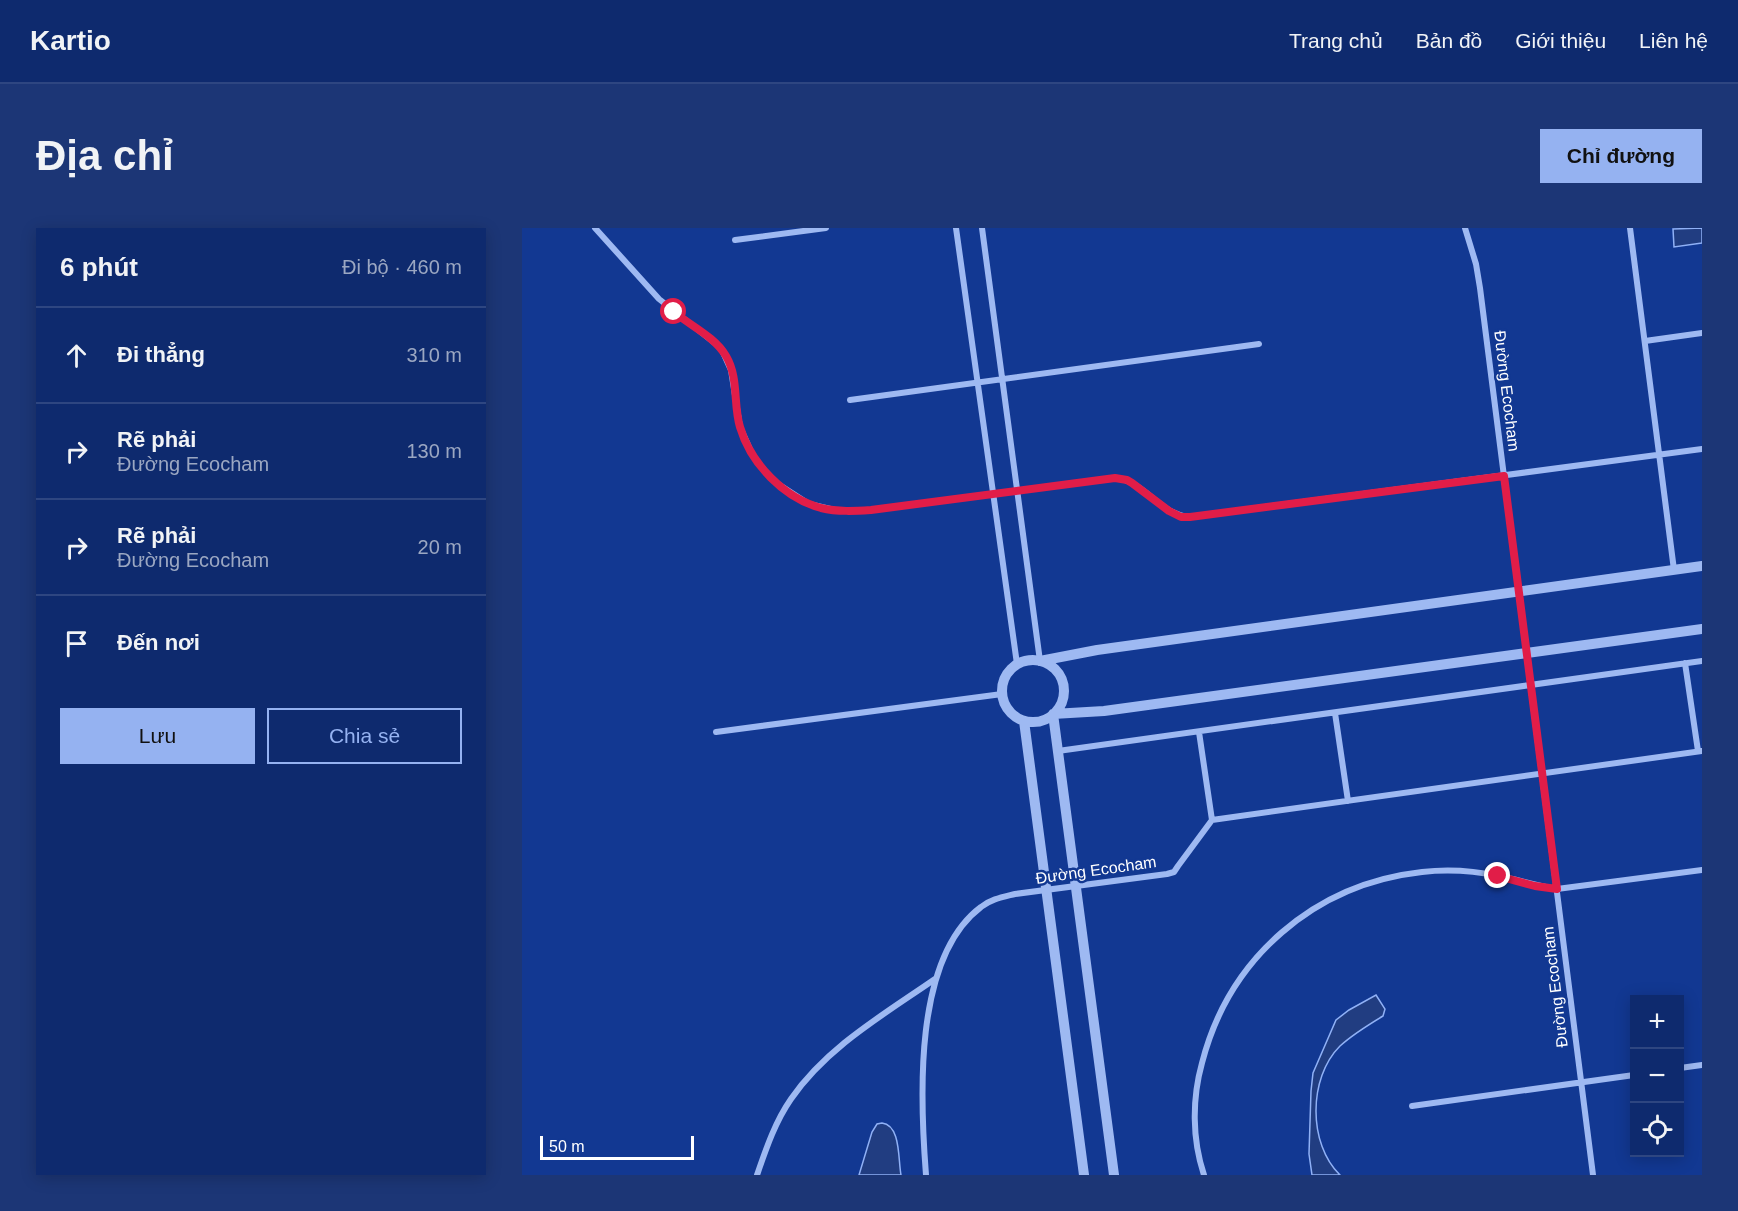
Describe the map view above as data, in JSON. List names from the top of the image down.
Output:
{
  "streets": {
    "street": ["Đường Ecocham"]
  },
  "scale_bar": "50 m",
  "page": {
    "header": "Kartio",
    "nav": [
      "Trang chủ",
      "Bản đồ",
      "Giới thiệu",
      "Liên hệ"
    ],
    "buttons": [
      "Chỉ đường",
      ["Lưu", "Chia sẻ"]
    ],
    "title": "Địa chỉ",
    "heading": ["6 phút", "Đi bộ · 460 m"],
    "list": [
      ["Đi thẳng", "310 m"],
      ["Rẽ phải", "Đường Ecocham", "130 m"],
      ["Rẽ phải", "Đường Ecocham", "20 m"],
      "Đến nơi"
    ],
    "map_buttons": ["+", "−"],
    "scale": "50 m"
  }
}
